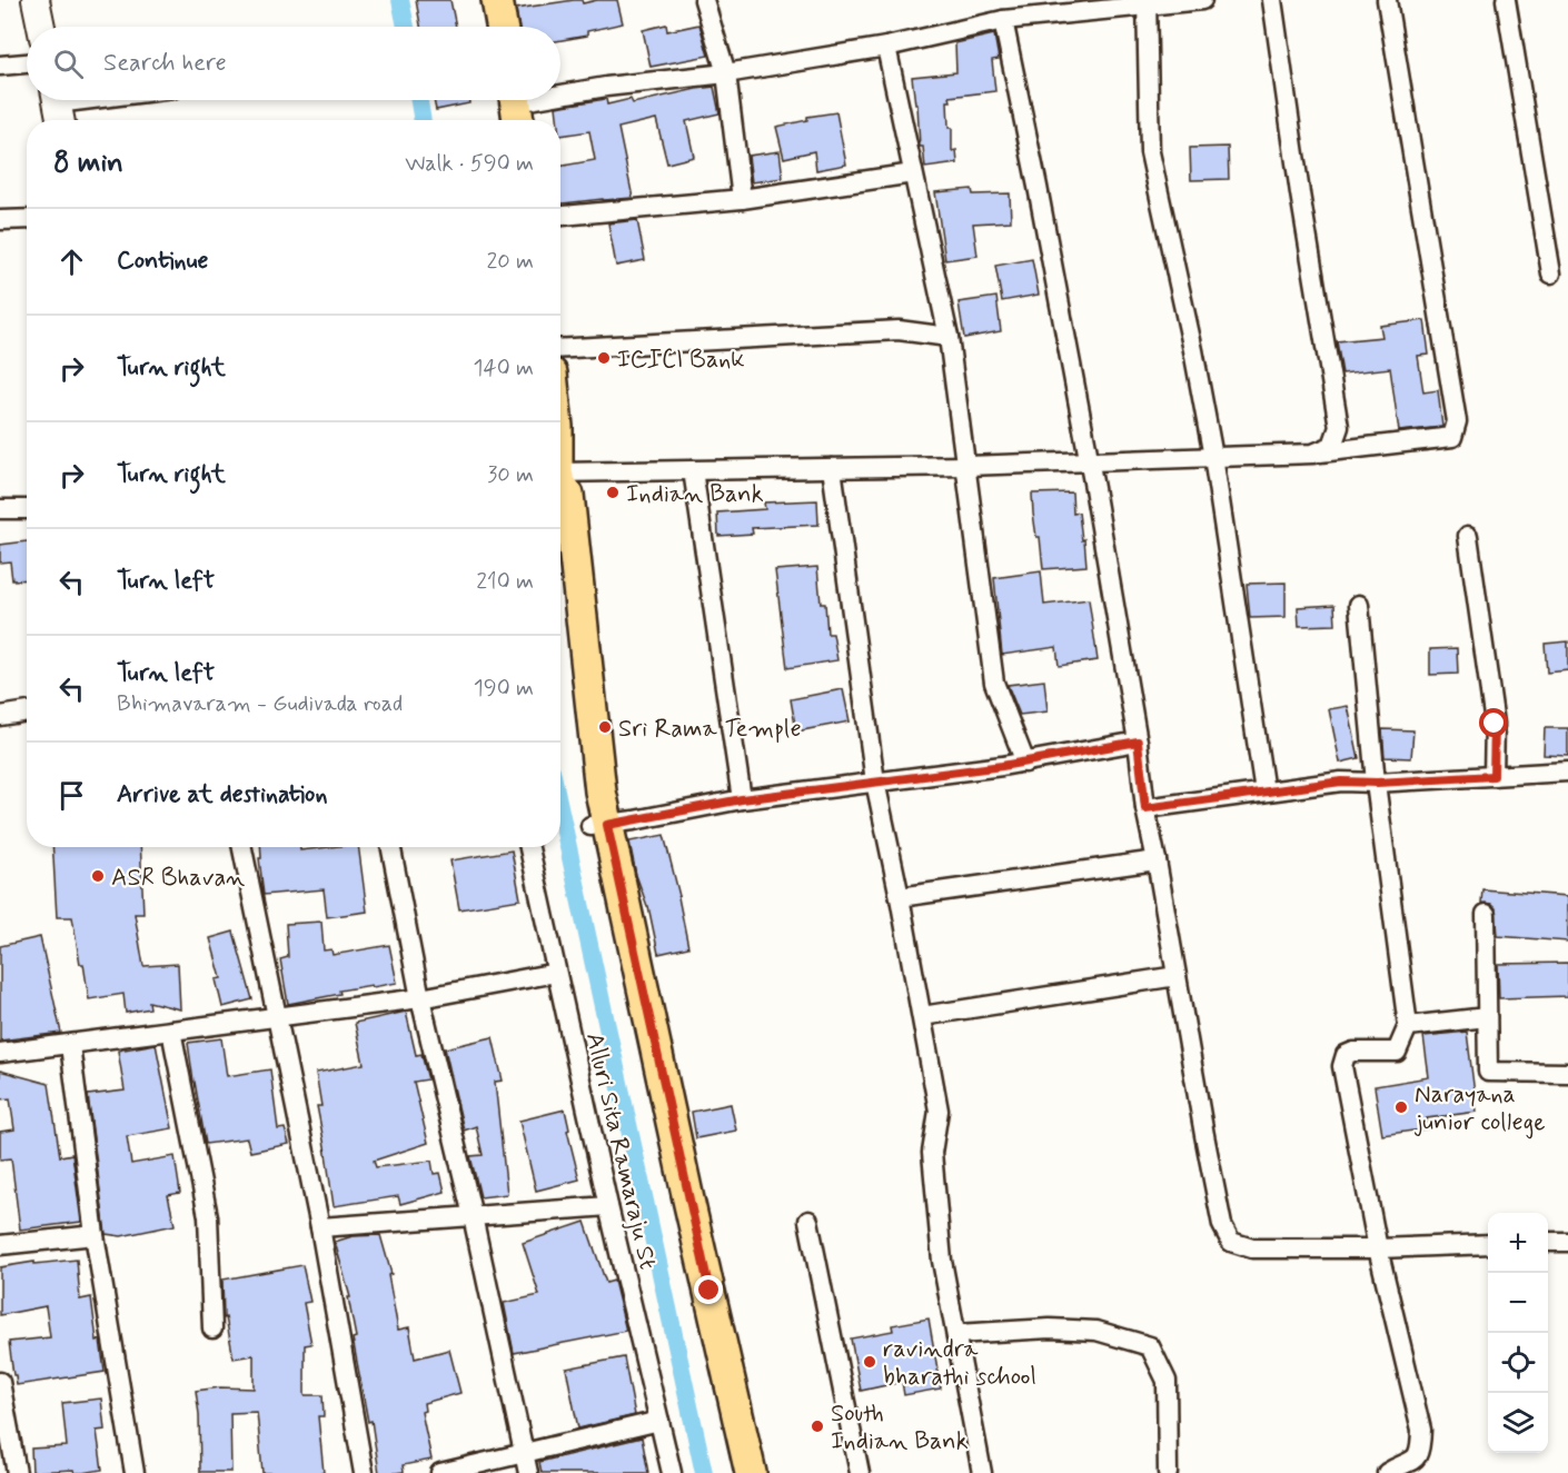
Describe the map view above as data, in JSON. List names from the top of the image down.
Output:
{
  "streets": {
    "street": ["Alluri Sita Ramaraju St"]
  },
  "places": [
    "ICICI Bank",
    "Indian Bank",
    "Sri Rama Temple",
    "ASR Bhavan",
    "Narayana junior college",
    "ravindra bharathi school",
    "South Indian Bank"
  ],
  "page": {
    "search": "Search here",
    "heading": ["8 min", "Walk · 590 m"],
    "list": [
      ["Continue", "20 m"],
      ["Turn right", "140 m"],
      ["Turn right", "30 m"],
      ["Turn left", "210 m"],
      ["Turn left", "Bhimavaram - Gudivada road", "190 m"],
      "Arrive at destination"
    ],
    "map_buttons": ["+", "−"]
  }
}
